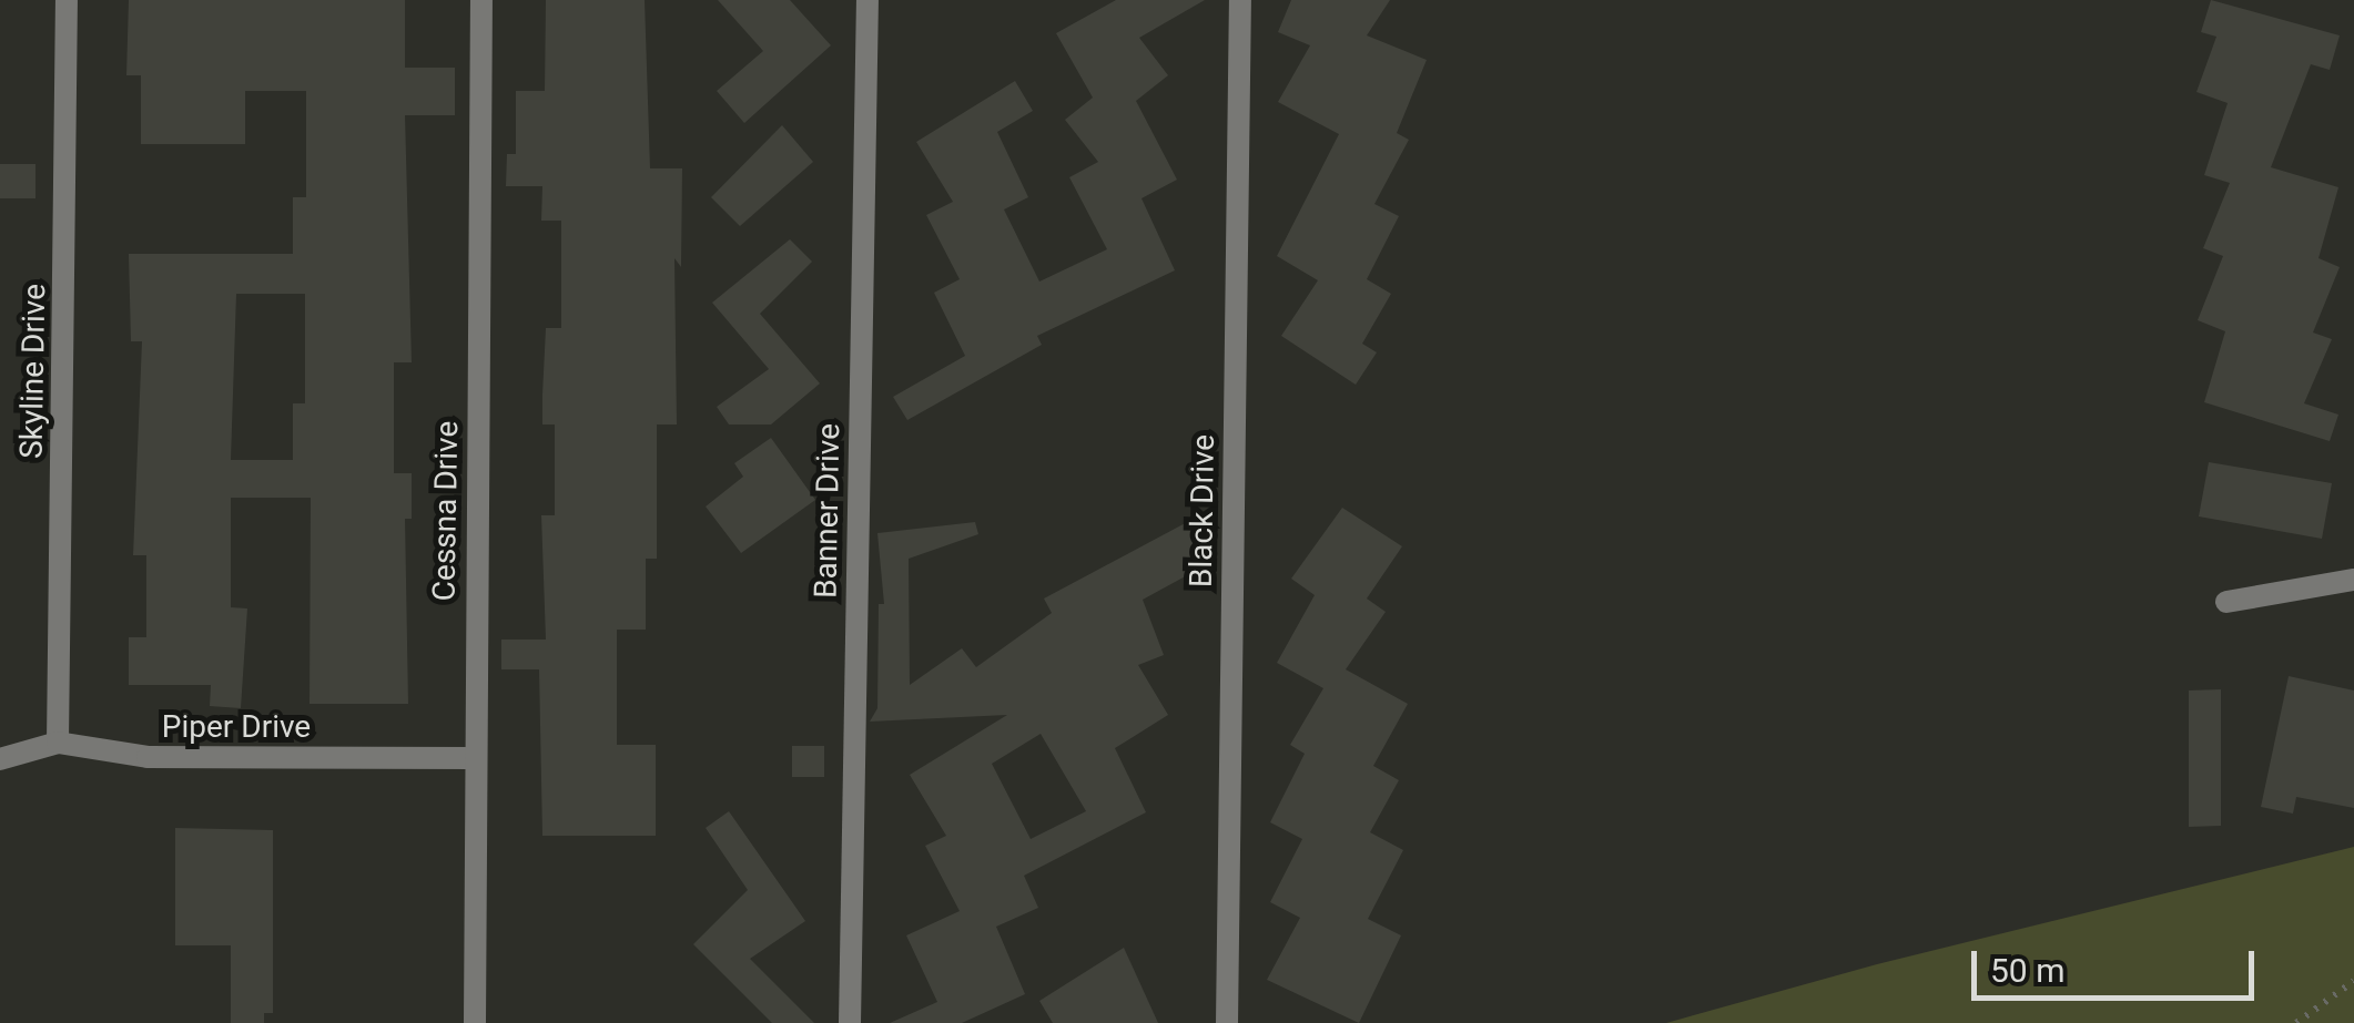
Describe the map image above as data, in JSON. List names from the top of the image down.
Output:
{
  "streets": {
    "street": [
      "Skyline Drive",
      "Cessna Drive",
      "Banner Drive",
      "Black Drive",
      "Piper Drive"
    ]
  },
  "crossings": [
    ["Skyline Drive", "Piper Drive"],
    ["Cessna Drive", "Piper Drive"]
  ],
  "scale_bar": "50 m"
}
